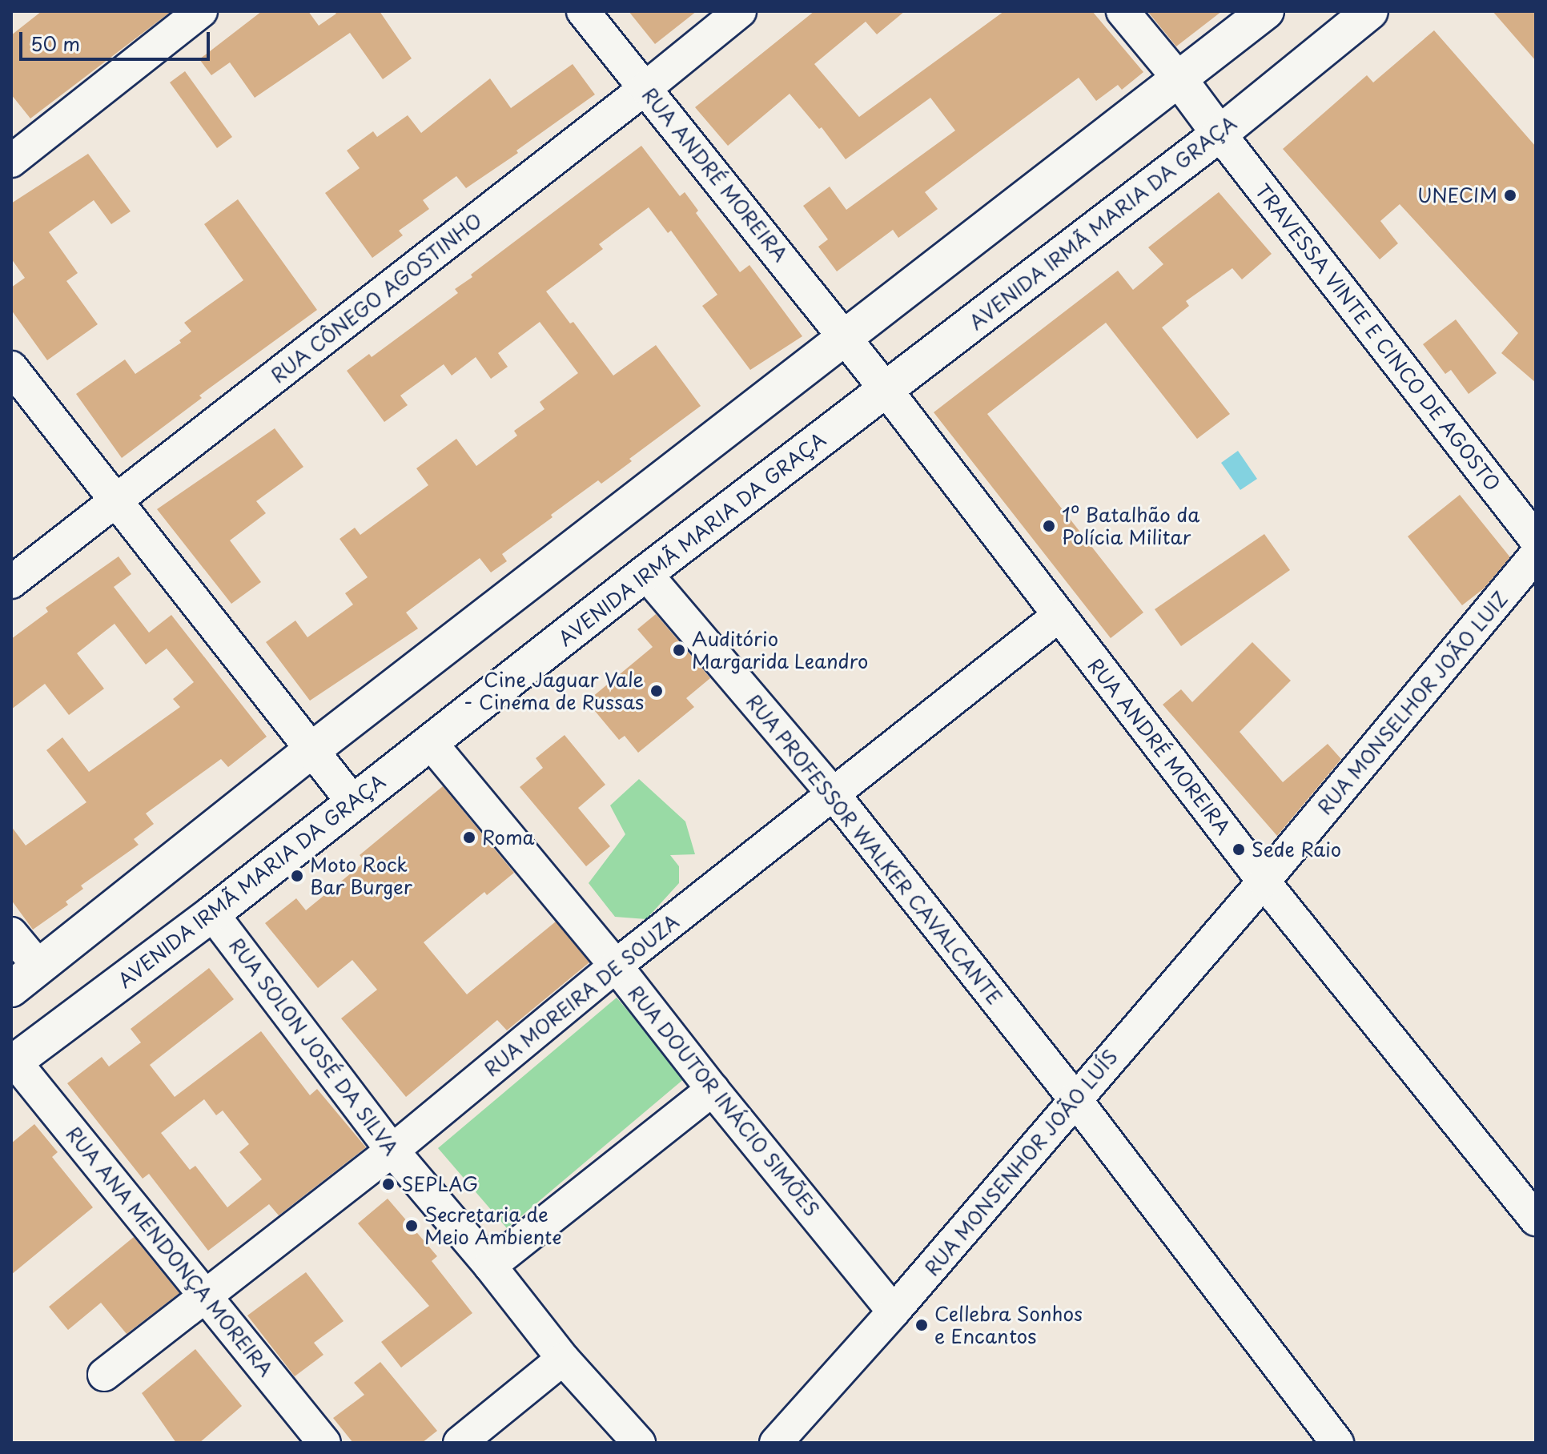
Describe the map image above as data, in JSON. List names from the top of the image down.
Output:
{
  "streets": {
    "main road": ["AVENIDA IRMÃ MARIA DA GRAÇA"],
    "street": [
      "RUA ANDRÉ MOREIRA",
      "RUA CÔNEGO AGOSTINHO",
      "TRAVESSA VINTE E CINCO DE AGOSTO",
      "RUA MONSELHOR JOÃO LUIZ",
      "RUA PROFESSOR WALKER CAVALCANTE",
      "RUA MOREIRA DE SOUZA",
      "RUA SOLON JOSÉ DA SILVA",
      "RUA DOUTOR INÁCIO SIMÕES",
      "RUA MONSENHOR JOÃO LUÍS",
      "RUA ANA MENDONÇA MOREIRA"
    ]
  },
  "crossings": [
    ["RUA ANDRÉ MOREIRA", "AVENIDA IRMÃ MARIA DA GRAÇA"],
    ["RUA ANDRÉ MOREIRA", "RUA CÔNEGO AGOSTINHO"],
    ["RUA ANDRÉ MOREIRA", "RUA MONSELHOR JOÃO LUIZ"],
    ["RUA ANDRÉ MOREIRA", "RUA MOREIRA DE SOUZA"],
    ["RUA ANDRÉ MOREIRA", "RUA MONSENHOR JOÃO LUÍS"],
    ["AVENIDA IRMÃ MARIA DA GRAÇA", "TRAVESSA VINTE E CINCO DE AGOSTO"],
    ["AVENIDA IRMÃ MARIA DA GRAÇA", "RUA PROFESSOR WALKER CAVALCANTE"],
    ["AVENIDA IRMÃ MARIA DA GRAÇA", "RUA SOLON JOSÉ DA SILVA"],
    ["AVENIDA IRMÃ MARIA DA GRAÇA", "RUA DOUTOR INÁCIO SIMÕES"],
    ["AVENIDA IRMÃ MARIA DA GRAÇA", "RUA ANA MENDONÇA MOREIRA"],
    ["RUA MONSELHOR JOÃO LUIZ", "RUA MONSENHOR JOÃO LUÍS"],
    ["RUA PROFESSOR WALKER CAVALCANTE", "RUA MOREIRA DE SOUZA"],
    ["RUA PROFESSOR WALKER CAVALCANTE", "RUA MONSENHOR JOÃO LUÍS"],
    ["RUA MOREIRA DE SOUZA", "RUA SOLON JOSÉ DA SILVA"],
    ["RUA MOREIRA DE SOUZA", "RUA DOUTOR INÁCIO SIMÕES"],
    ["RUA MOREIRA DE SOUZA", "RUA ANA MENDONÇA MOREIRA"],
    ["RUA DOUTOR INÁCIO SIMÕES", "RUA MONSENHOR JOÃO LUÍS"]
  ],
  "places": [
    "UNECIM",
    "1º Batalhão da Polícia Militar",
    "Auditório Margarida Leandro",
    "Cine Jaguar Vale - Cinema de Russas",
    "Roma",
    "Sede Raio",
    "Moto Rock Bar Burger",
    "SEPLAG",
    "Secretaria de Meio Ambiente",
    "Cellebra Sonhos e Encantos"
  ],
  "scale_bar": "50 m"
}
